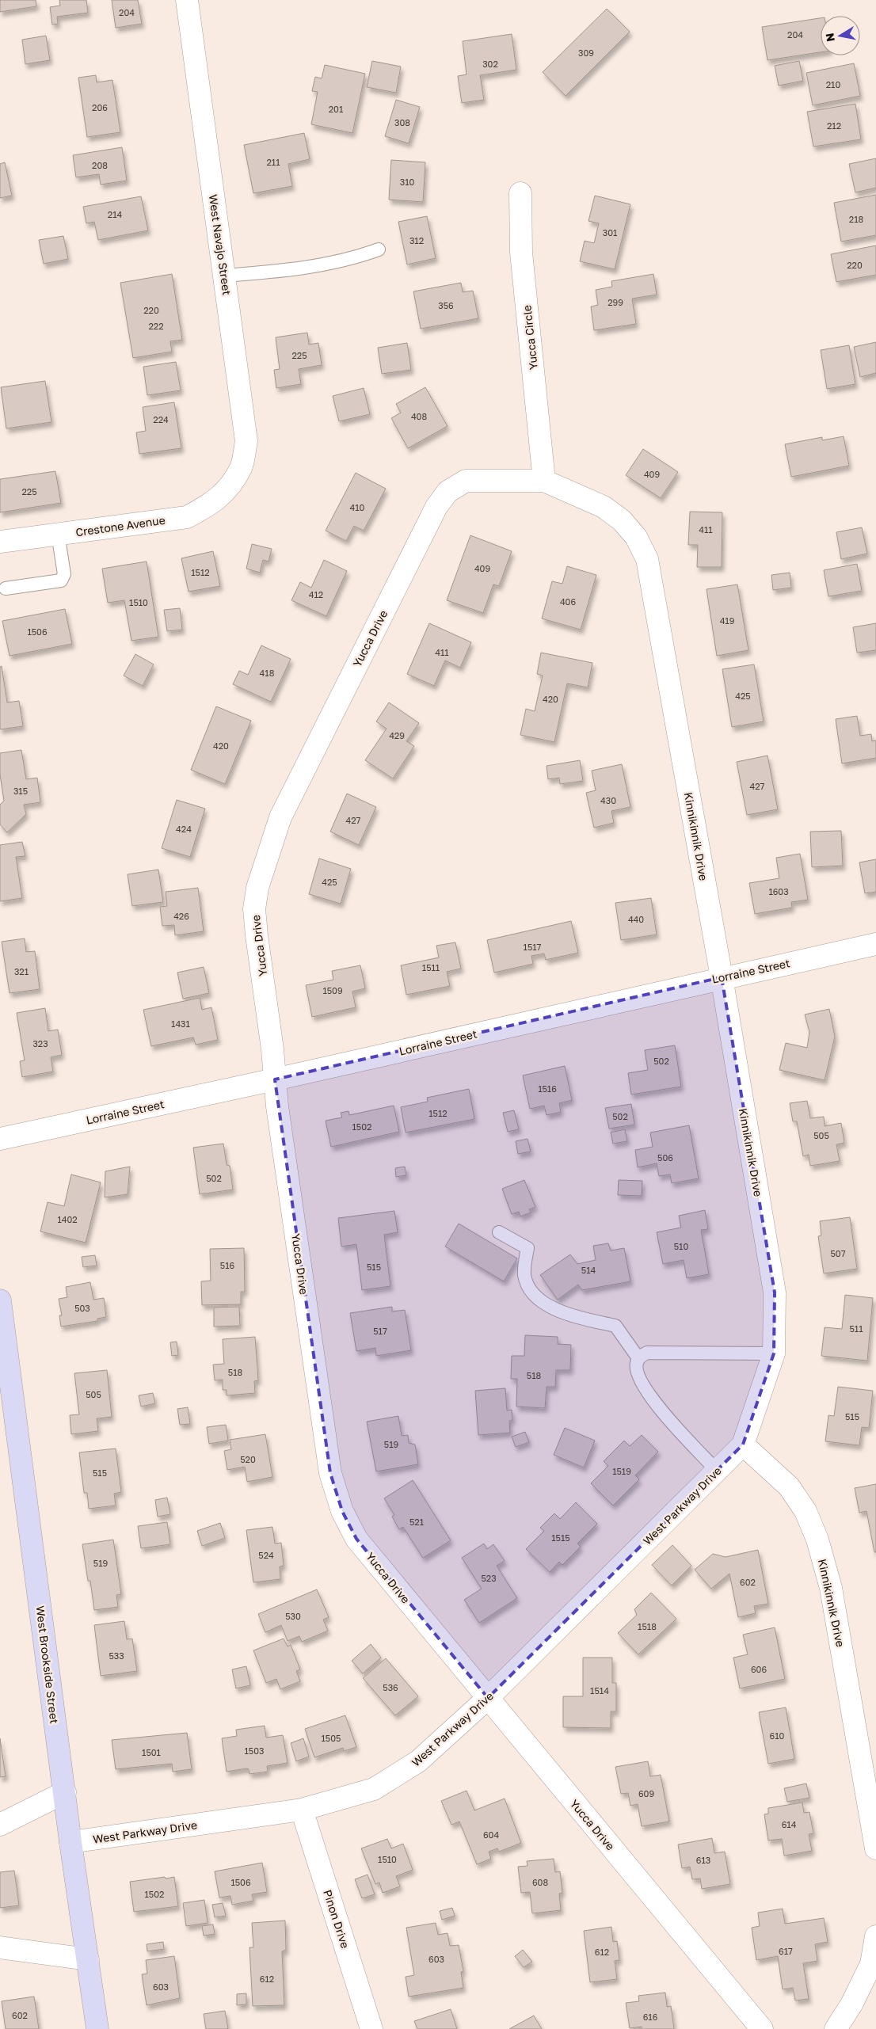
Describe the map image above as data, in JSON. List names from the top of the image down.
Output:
{
  "streets": {
    "street": [
      "West Navajo Street",
      "Yucca Circle",
      "Crestone Avenue",
      "Yucca Drive",
      "Kinnikinnik Drive",
      "Lorraine Street",
      "West Parkway Drive",
      "West Brookside Street",
      "Pinon Drive"
    ]
  },
  "crossings": [
    ["West Navajo Street", "Crestone Avenue"],
    ["Yucca Circle", "Yucca Drive"],
    ["Yucca Circle", "Kinnikinnik Drive"],
    ["Yucca Drive", "Kinnikinnik Drive"],
    ["Yucca Drive", "Lorraine Street"],
    ["Yucca Drive", "West Parkway Drive"],
    ["Kinnikinnik Drive", "Lorraine Street"],
    ["Kinnikinnik Drive", "West Parkway Drive"],
    ["West Parkway Drive", "West Brookside Street"],
    ["West Parkway Drive", "Pinon Drive"]
  ],
  "house_numbers": [
    "204",
    "204",
    "309",
    "302",
    "210",
    "206",
    "201",
    "308",
    "212",
    "211",
    "208",
    "310",
    "214",
    "218",
    "301",
    "312",
    "220",
    "299",
    "356",
    "220",
    "222",
    "225",
    "408",
    "224",
    "409",
    "225",
    "410",
    "411",
    "409",
    "1512",
    "412",
    "406",
    "1510",
    "419",
    "1506",
    "411",
    "418",
    "425",
    "420",
    "429",
    "420",
    "427",
    "315",
    "430",
    "427",
    "424",
    "425",
    "1603",
    "426",
    "440",
    "1517",
    "1511",
    "321",
    "1509",
    "1431",
    "323",
    "502",
    "1516",
    "1512",
    "502",
    "1502",
    "505",
    "506",
    "502",
    "1402",
    "510",
    "507",
    "516",
    "515",
    "514",
    "503",
    "511",
    "517",
    "518",
    "518",
    "505",
    "515",
    "519",
    "520",
    "1519",
    "515",
    "521",
    "1515",
    "524",
    "519",
    "523",
    "602",
    "530",
    "1518",
    "533",
    "606",
    "536",
    "1514",
    "610",
    "1505",
    "1503",
    "1501",
    "609",
    "614",
    "604",
    "1510",
    "613",
    "1506",
    "608",
    "1502",
    "617",
    "612",
    "603",
    "612",
    "603",
    "602",
    "616"
  ],
  "north": "left"
}
